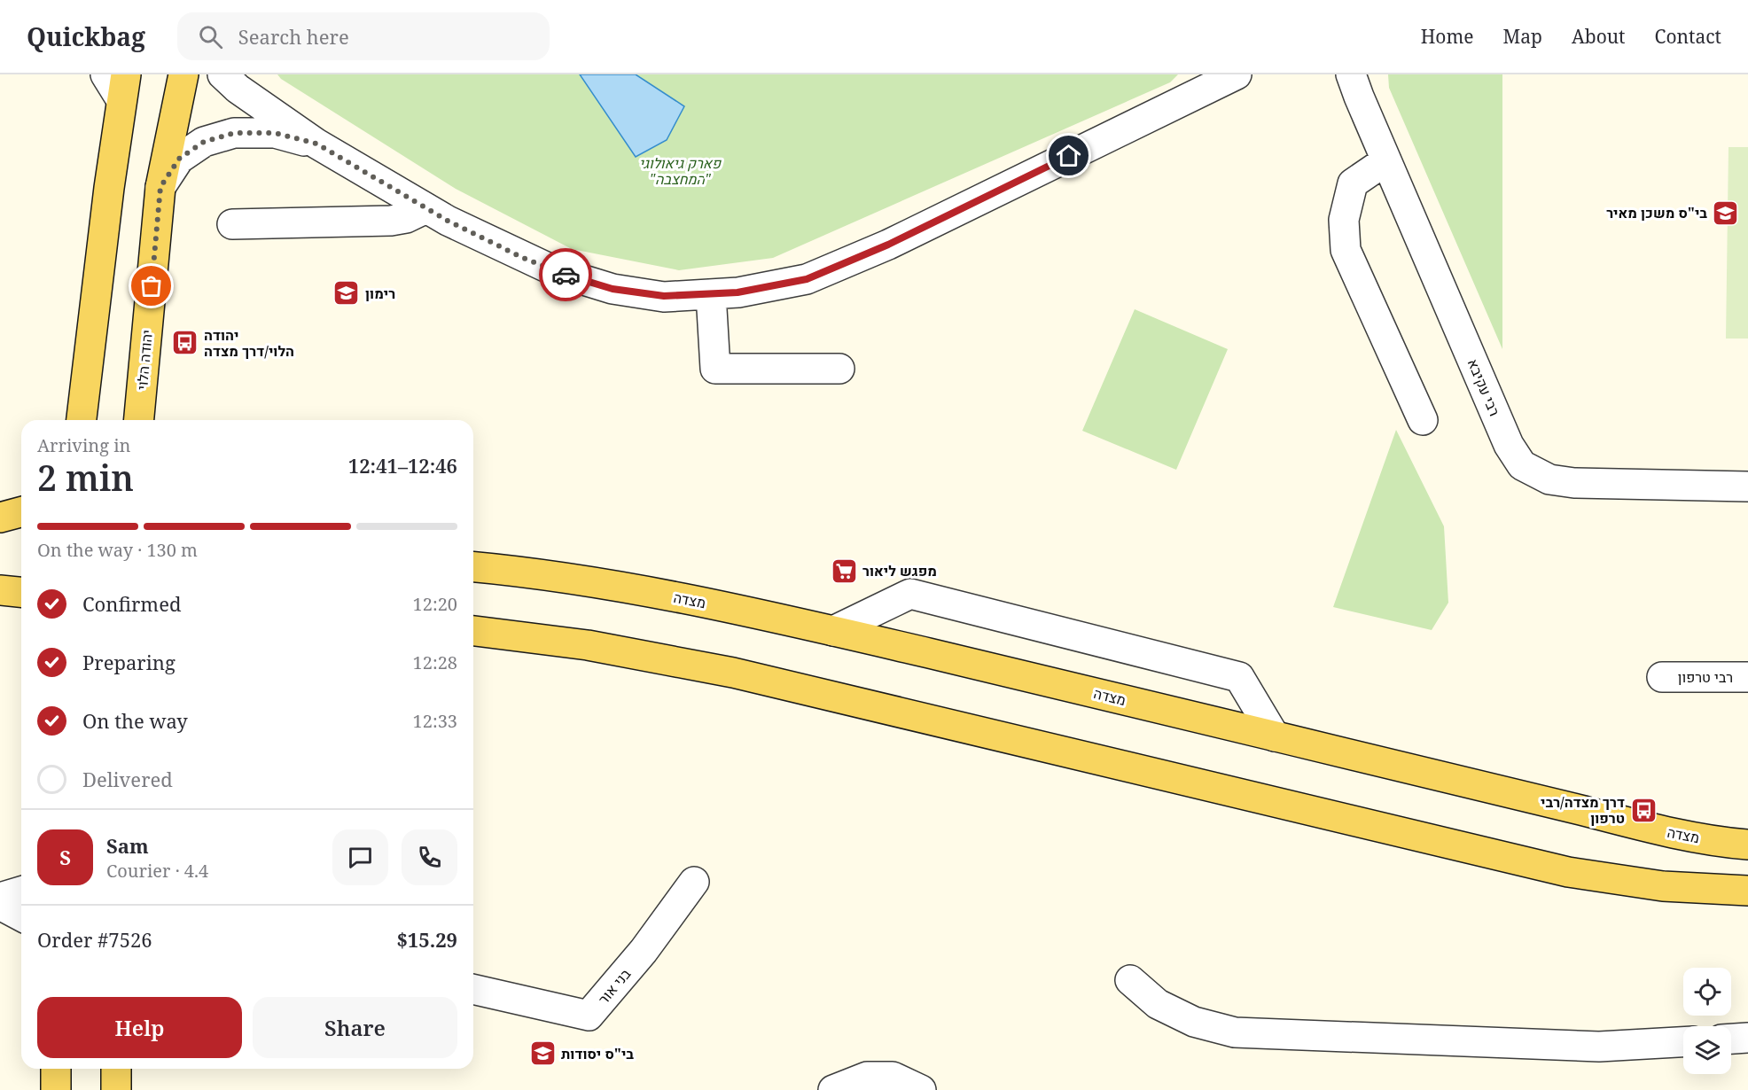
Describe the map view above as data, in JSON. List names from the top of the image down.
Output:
{
  "streets": {
    "main road": ["יהודה הלוי", "מצדה"],
    "street": ["רבי עקיבא", "רבי טרפון", "בני אור"]
  },
  "parks": ["פארק גיאולוגי \"המחצבה\""],
  "places": {
    "school or university": ["בי\"ס משכן מאיר", "רימון", "בי\"ס יסודות"],
    "bus stop": ["יהודה הלוי/דרך מצדה", "דרך מצדה/רבי טרפון"],
    "supermarket": ["מפגש ליאור"]
  },
  "page": {
    "header": "Quickbag",
    "search": "Search here",
    "nav": [
      "Home",
      "Map",
      "About",
      "Contact"
    ],
    "heading": ["2 min", "Arriving in", "12:41–12:46"],
    "panel": [
      "Sam",
      "Courier · 4.4",
      "Order #7526",
      "$15.29"
    ],
    "bar": "On the way · 130 m",
    "list": [
      ["Confirmed", "12:20"],
      ["Preparing", "12:28"],
      ["On the way", "12:33"],
      "Delivered"
    ],
    "round": "S",
    "buttons": ["Help", "Share"]
  }
}
